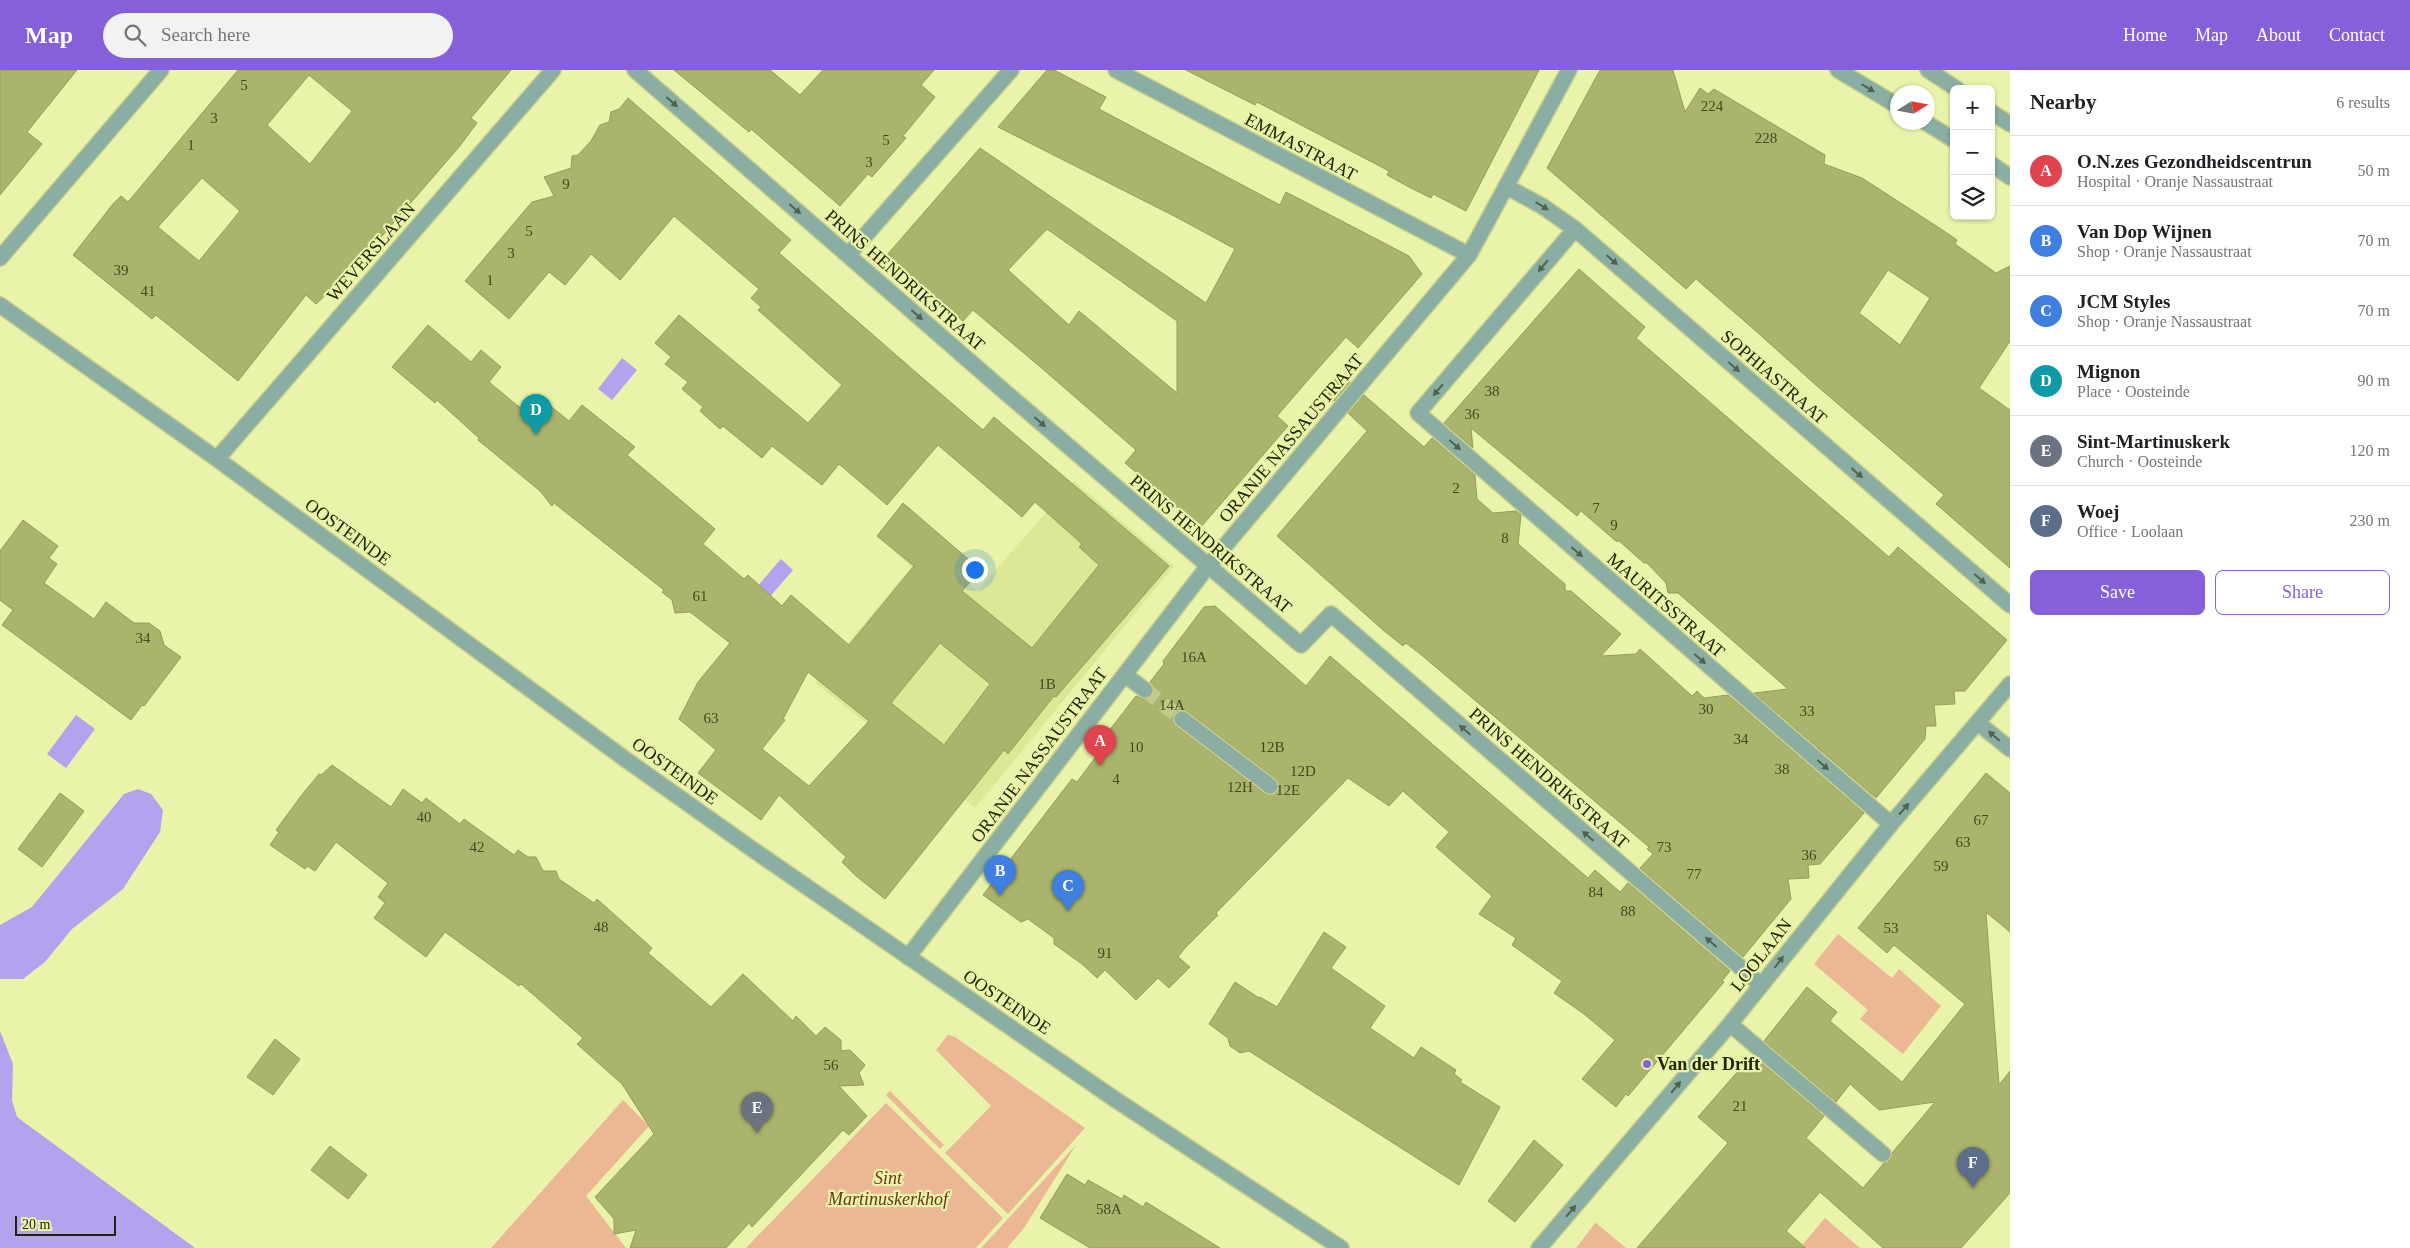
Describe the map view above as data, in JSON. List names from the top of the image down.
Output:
{
  "streets": {
    "street": [
      "EMMASTRAAT",
      "WEVERSLAAN",
      "PRINS HENDRIKSTRAAT",
      "SOPHIASTRAAT",
      "ORANJE NASSAUSTRAAT",
      "OOSTEINDE",
      "MAURITSSTRAAT",
      "LOOLAAN"
    ]
  },
  "crossings": [
    ["EMMASTRAAT", "ORANJE NASSAUSTRAAT"],
    ["WEVERSLAAN", "OOSTEINDE"],
    ["PRINS HENDRIKSTRAAT", "ORANJE NASSAUSTRAAT"],
    ["PRINS HENDRIKSTRAAT", "LOOLAAN"],
    ["SOPHIASTRAAT", "ORANJE NASSAUSTRAAT"],
    ["SOPHIASTRAAT", "MAURITSSTRAAT"],
    ["ORANJE NASSAUSTRAAT", "OOSTEINDE"],
    ["MAURITSSTRAAT", "LOOLAAN"]
  ],
  "one_way": ["SOPHIASTRAAT", "LOOLAAN"],
  "parks": ["Sint Martinuskerkhof"],
  "places": ["Van der Drift"],
  "house_numbers": [
    "5",
    "224",
    "3",
    "228",
    "5",
    "1",
    "3",
    "9",
    "5",
    "3",
    "39",
    "1",
    "41",
    "38",
    "36",
    "2",
    "7",
    "9",
    "8",
    "61",
    "34",
    "16A",
    "1B",
    "14A",
    "30",
    "33",
    "63",
    "34",
    "10",
    "12B",
    "38",
    "12D",
    "4",
    "12H",
    "12E",
    "40",
    "67",
    "63",
    "42",
    "73",
    "36",
    "59",
    "77",
    "84",
    "88",
    "48",
    "53",
    "91",
    "56",
    "21",
    "58A"
  ],
  "scale_bar": "20 m",
  "north": "right",
  "page": {
    "header": "Map",
    "search": "Search here",
    "nav": [
      "Home",
      "Map",
      "About",
      "Contact"
    ],
    "heading": ["Nearby", "6 results"],
    "map_buttons": ["+", "−"],
    "list": [
      {
        "mark": "A",
        "name": "O.N.zes Gezondheidscentrun",
        "note": "Hospital · Oranje Nassaustraat",
        "value": "50 m"
      },
      {
        "mark": "B",
        "name": "Van Dop Wijnen",
        "note": "Shop · Oranje Nassaustraat",
        "value": "70 m"
      },
      {
        "mark": "C",
        "name": "JCM Styles",
        "note": "Shop · Oranje Nassaustraat",
        "value": "70 m"
      },
      {
        "mark": "D",
        "name": "Mignon",
        "note": "Place · Oosteinde",
        "value": "90 m"
      },
      {
        "mark": "E",
        "name": "Sint-Martinuskerk",
        "note": "Church · Oosteinde",
        "value": "120 m"
      },
      {
        "mark": "F",
        "name": "Woej",
        "note": "Office · Loolaan",
        "value": "230 m"
      }
    ],
    "pins": [
      "D",
      "A",
      "B",
      "C",
      "E",
      "F"
    ],
    "buttons": ["Save", "Share"],
    "scale": "20 m"
  }
}
